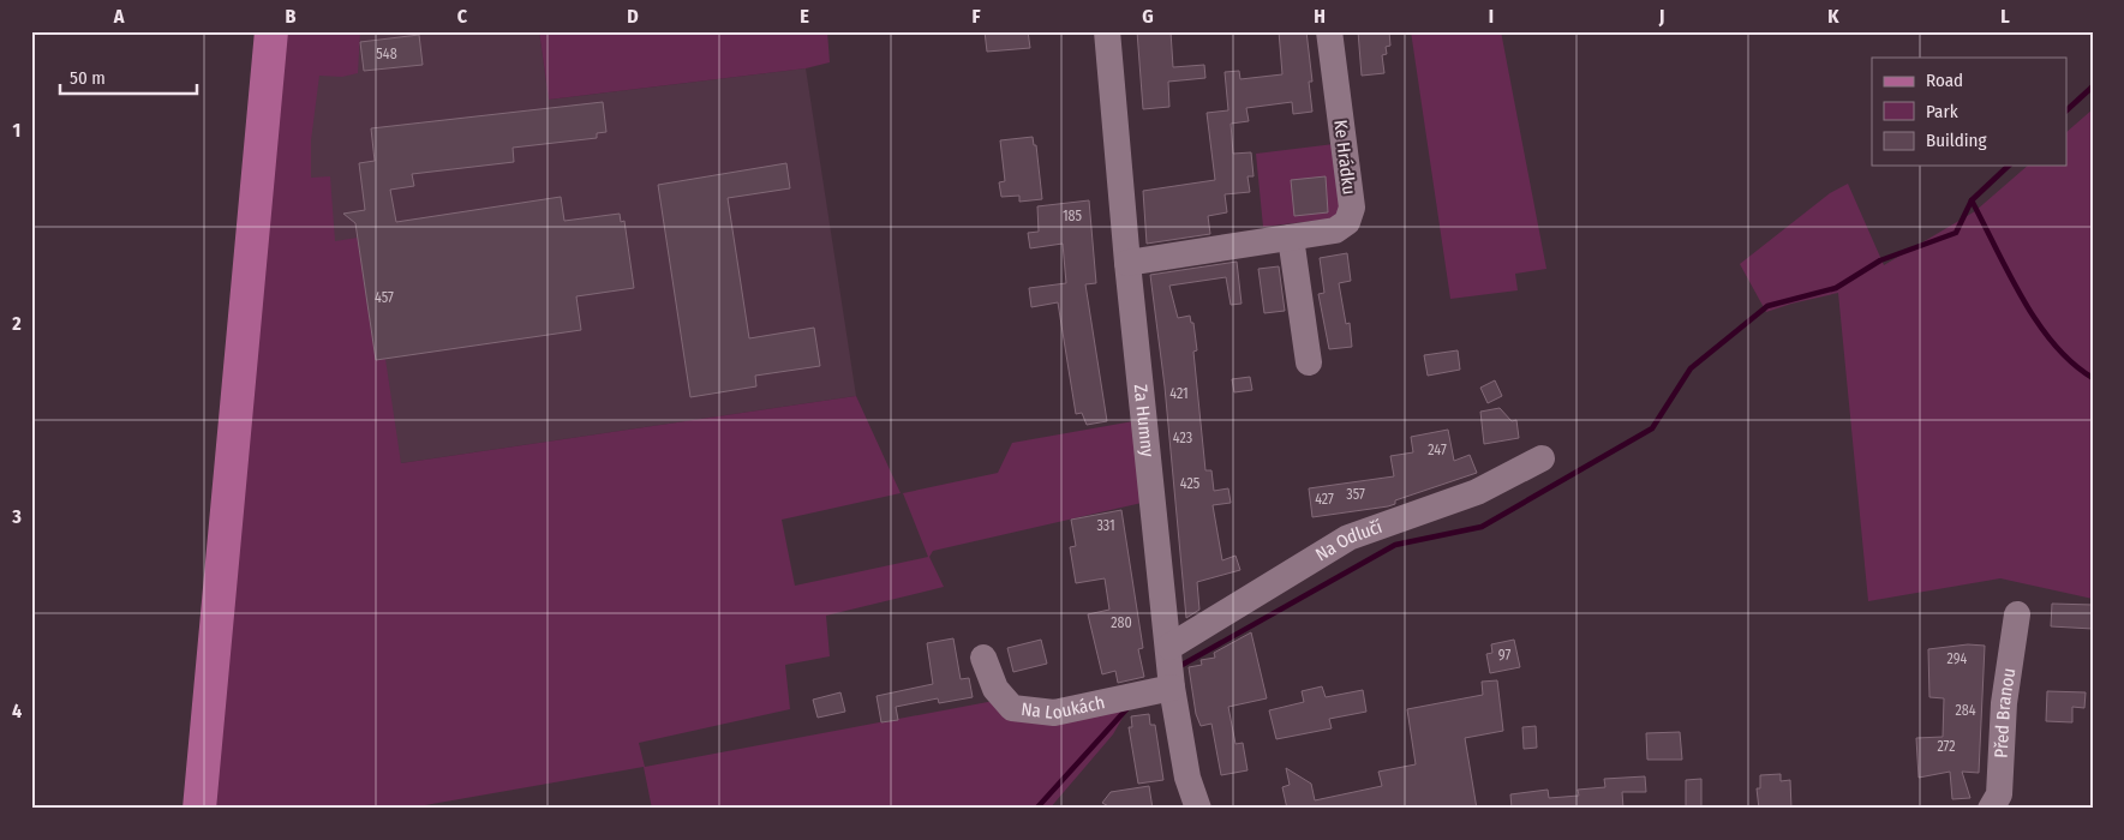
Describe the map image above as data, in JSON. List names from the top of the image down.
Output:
{
  "streets": {
    "street": [
      "Ke Hrádku",
      "Za Humny",
      "Na Odlučí",
      "Na Loukách",
      "Před Branou"
    ]
  },
  "crossings": [
    ["Ke Hrádku", "Za Humny"],
    ["Za Humny", "Na Odlučí"],
    ["Za Humny", "Na Loukách"],
    ["Na Odlučí", "Na Loukách"]
  ],
  "house_numbers": [
    "548",
    "185",
    "457",
    "421",
    "423",
    "247",
    "425",
    "357",
    "427",
    "331",
    "280",
    "97",
    "294",
    "284",
    "272"
  ],
  "legend": ["Road", "Park", "Building"],
  "scale_bar": "50 m",
  "grid": {
    "columns": [
      "A",
      "B",
      "C",
      "D",
      "E",
      "F",
      "G",
      "H",
      "I",
      "J",
      "K",
      "L"
    ],
    "rows": [
      "1",
      "2",
      "3",
      "4"
    ]
  }
}
